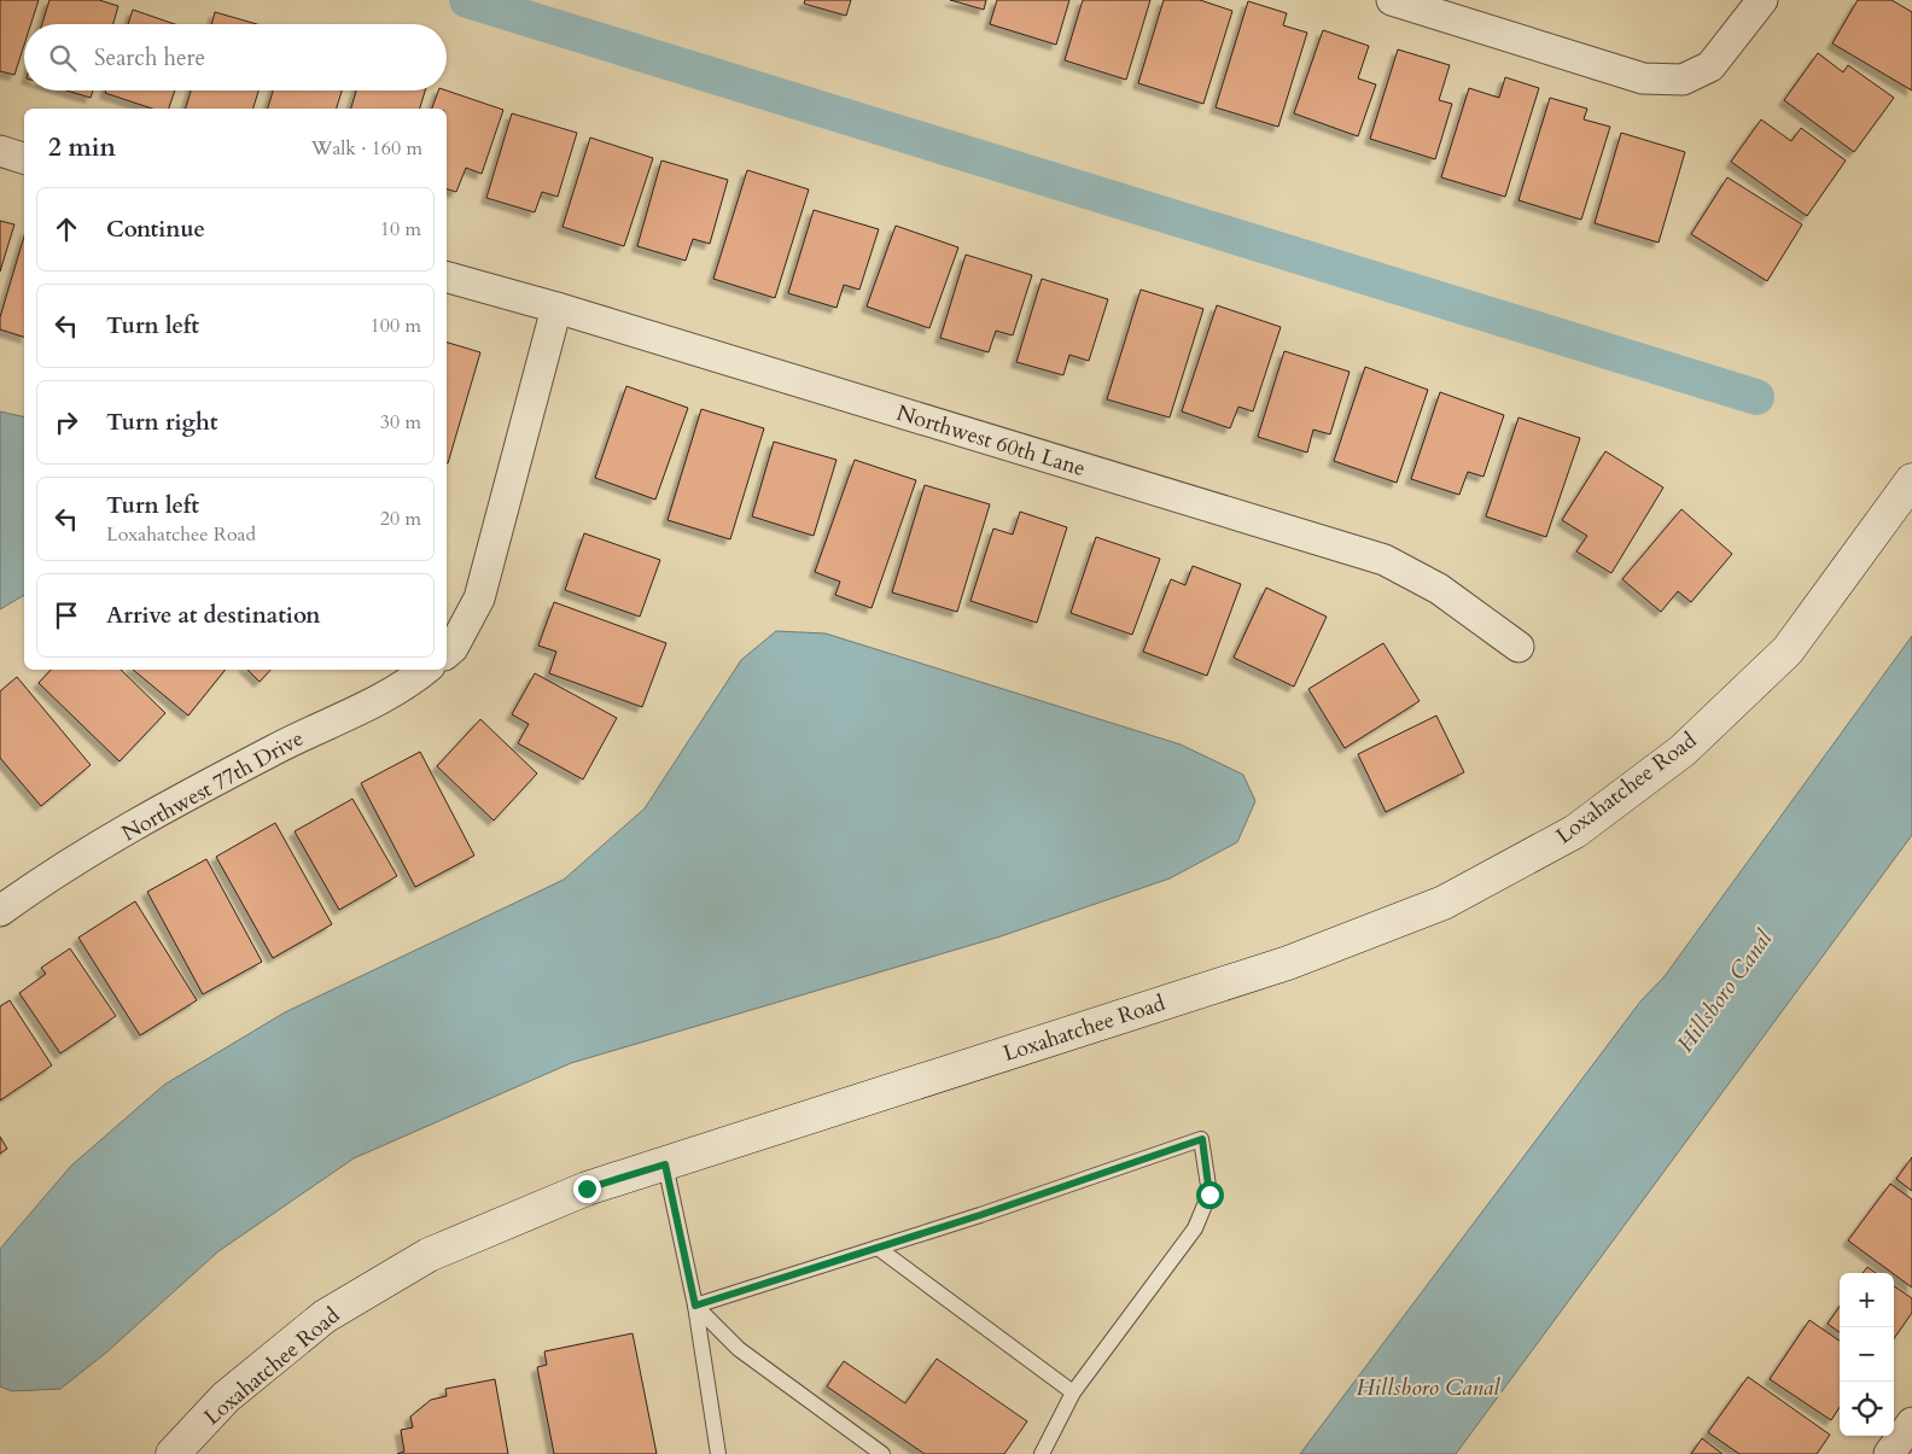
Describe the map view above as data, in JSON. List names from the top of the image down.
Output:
{
  "streets": {
    "main road": ["Loxahatchee Road"],
    "street": ["Northwest 60th Lane", "Northwest 77th Drive"]
  },
  "water": ["Hillsboro Canal"],
  "page": {
    "search": "Search here",
    "heading": ["2 min", "Walk · 160 m"],
    "list": [
      ["Continue", "10 m"],
      ["Turn left", "100 m"],
      ["Turn right", "30 m"],
      ["Turn left", "Loxahatchee Road", "20 m"],
      "Arrive at destination"
    ],
    "map_buttons": ["+", "−"]
  }
}
